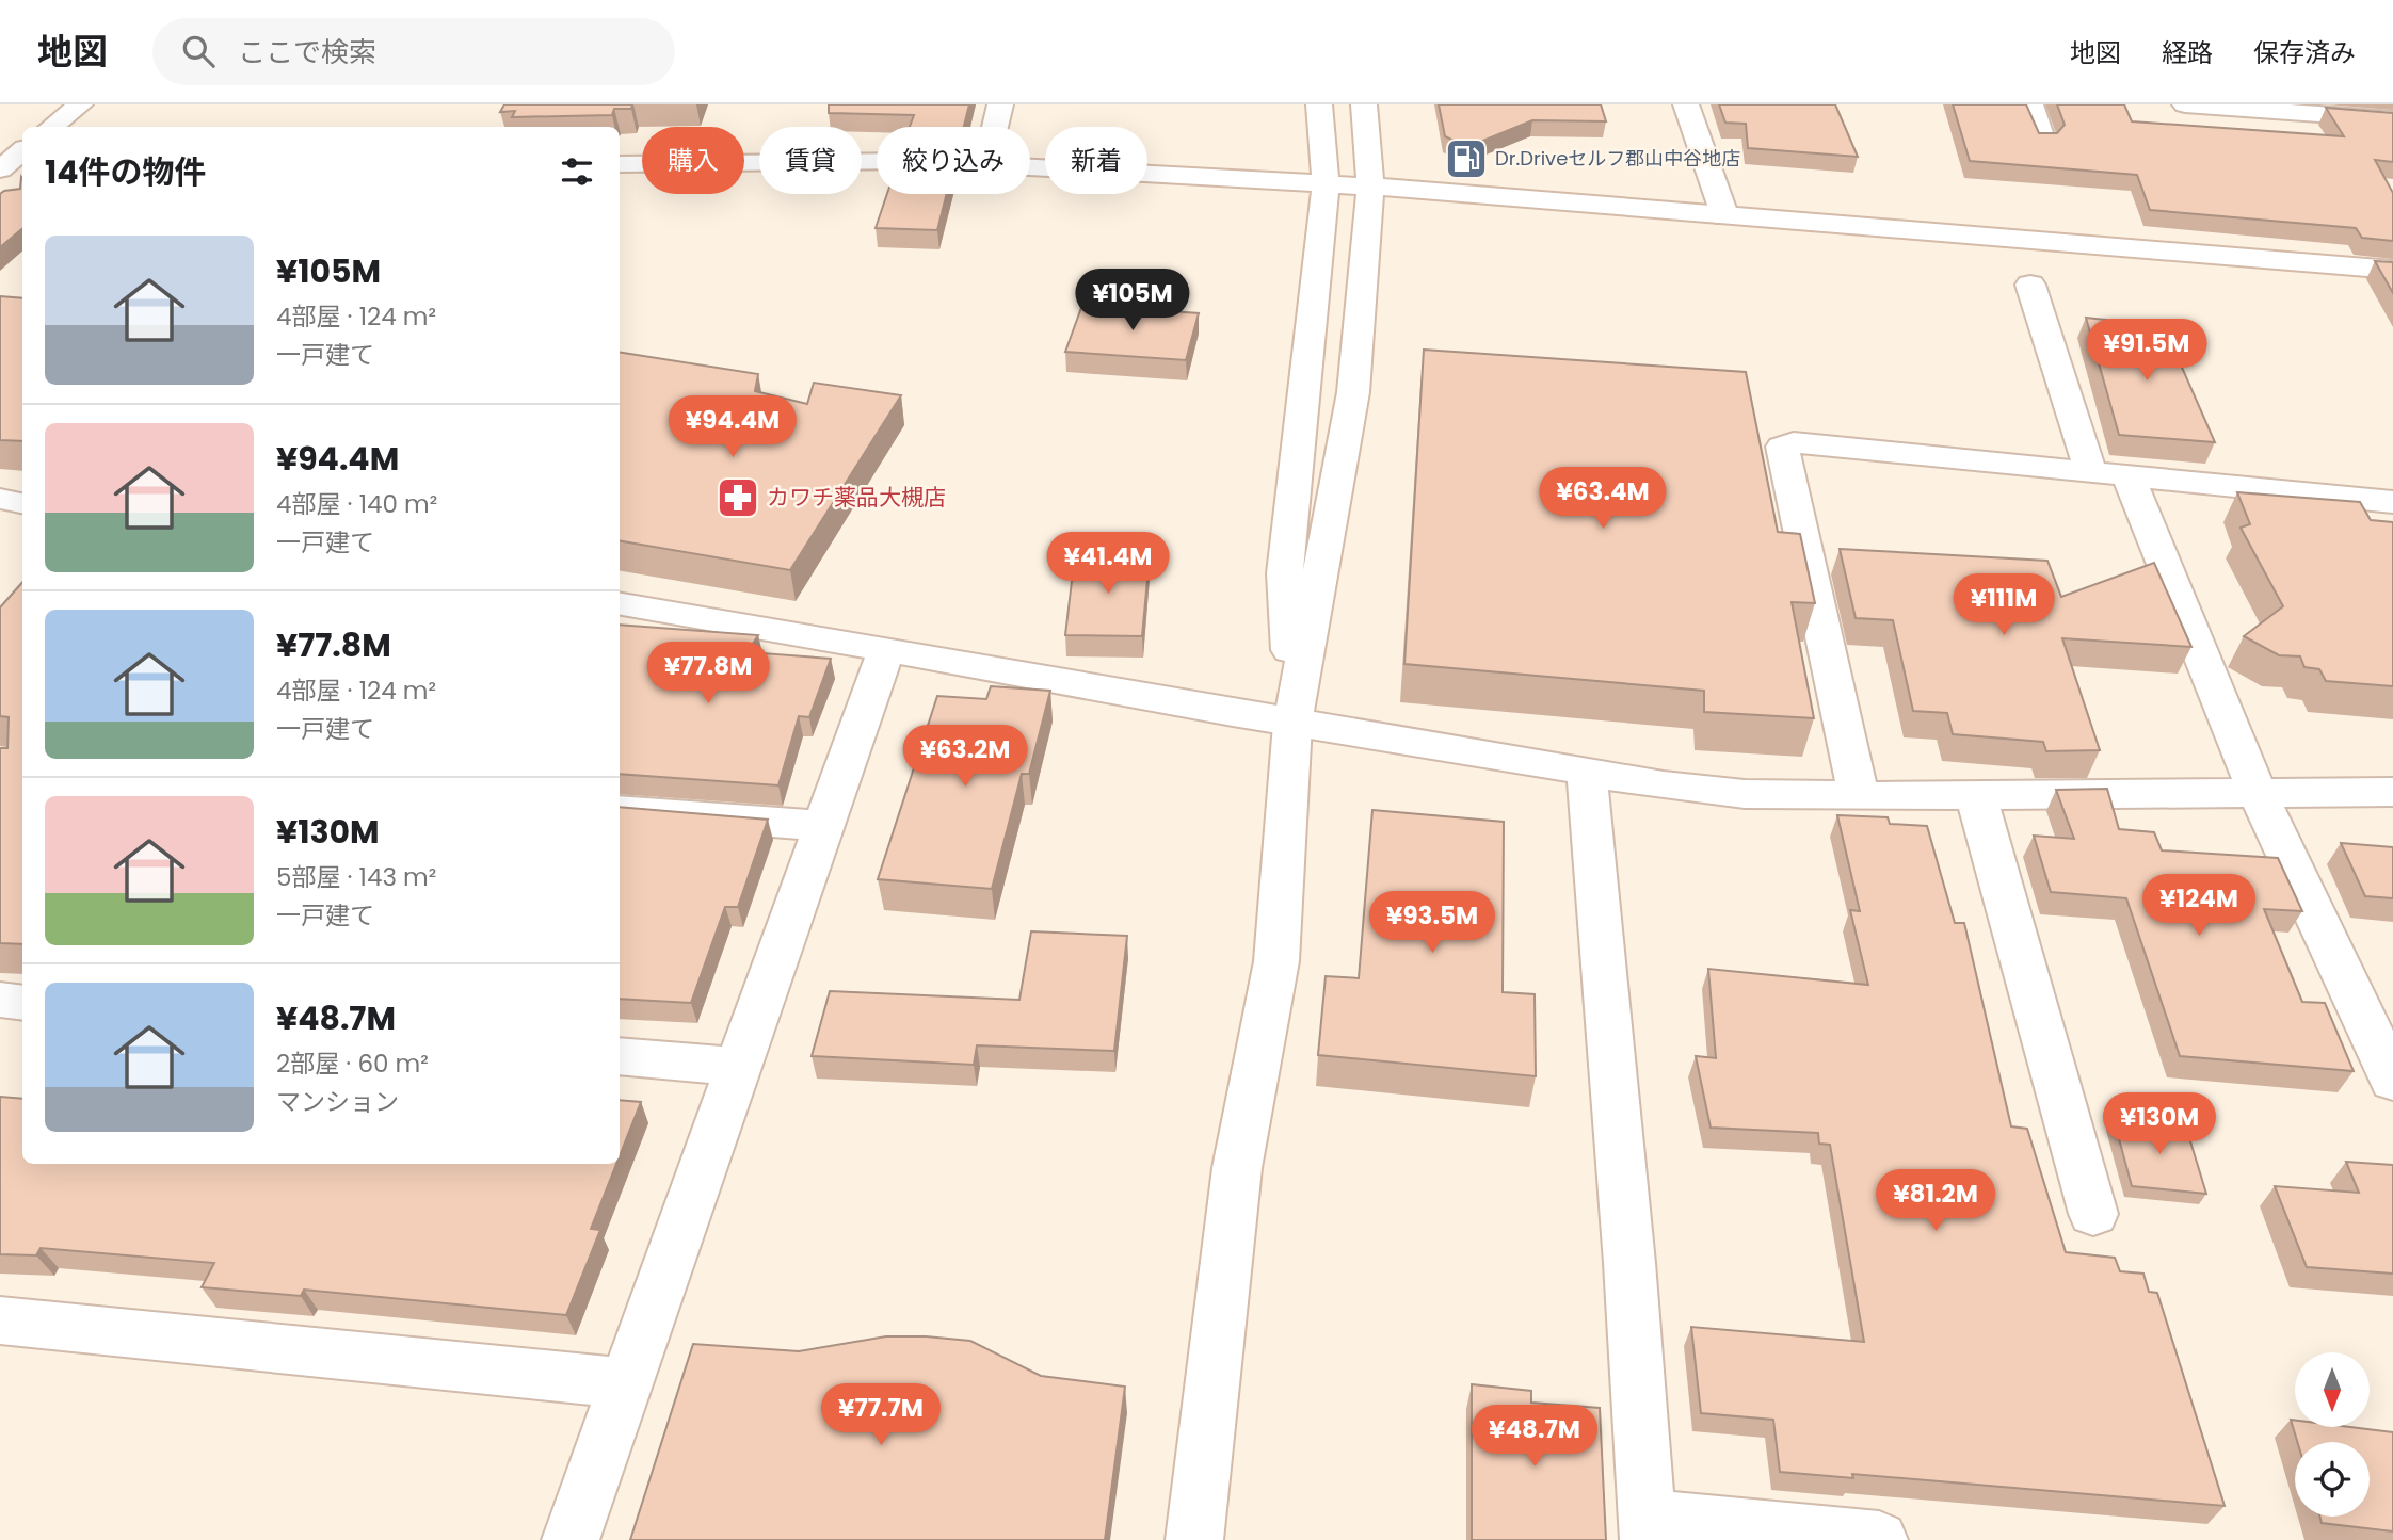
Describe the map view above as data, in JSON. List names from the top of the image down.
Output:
{
  "places": {
    "fuel station": ["Dr.Driveセルフ郡山中谷地店"],
    "pharmacy": ["カワチ薬品大槻店"]
  },
  "north": "bottom",
  "page": {
    "header": "地図",
    "search": "ここで検索",
    "nav": ["地図", "経路", "保存済み"],
    "chip": [
      "購入",
      "賃貸",
      "絞り込み",
      "新着"
    ],
    "heading": "14件の物件",
    "list": [
      {
        "name": "¥105M",
        "note": "4部屋 · 124 m² · 一戸建て"
      },
      {
        "name": "¥94.4M",
        "note": "4部屋 · 140 m² · 一戸建て"
      },
      {
        "name": "¥77.8M",
        "note": "4部屋 · 124 m² · 一戸建て"
      },
      {
        "name": "¥130M",
        "note": "5部屋 · 143 m² · 一戸建て"
      },
      {
        "name": "¥48.7M",
        "note": "2部屋 · 60 m² · マンション"
      }
    ],
    "price": [
      "¥105M",
      "¥91.5M",
      "¥94.4M",
      "¥63.4M",
      "¥41.4M",
      "¥111M",
      "¥77.8M",
      "¥63.2M",
      "¥124M",
      "¥93.5M",
      "¥130M",
      "¥81.2M",
      "¥77.7M",
      "¥48.7M"
    ]
  }
}
